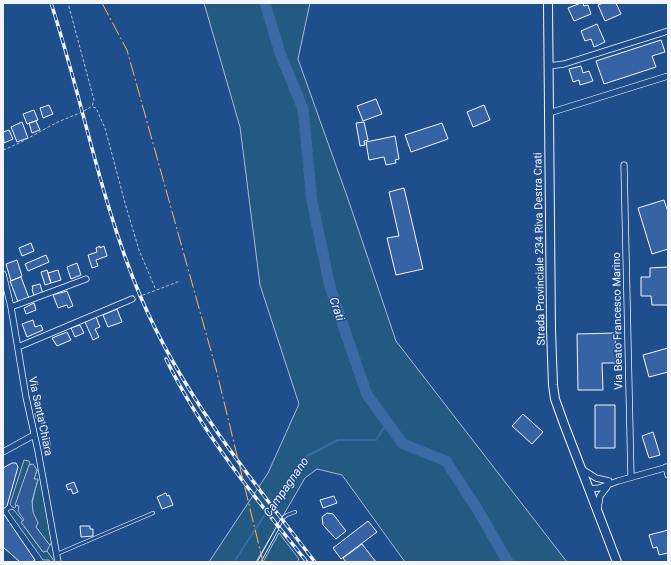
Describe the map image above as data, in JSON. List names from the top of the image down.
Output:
{
  "streets": {
    "main road": ["Strada Provinciale 234 Riva Destra Crati"],
    "street": ["Via Beato Francesco Marino", "Via Santa Chiara"]
  },
  "water": ["Crati", "Campagnano"]
}
